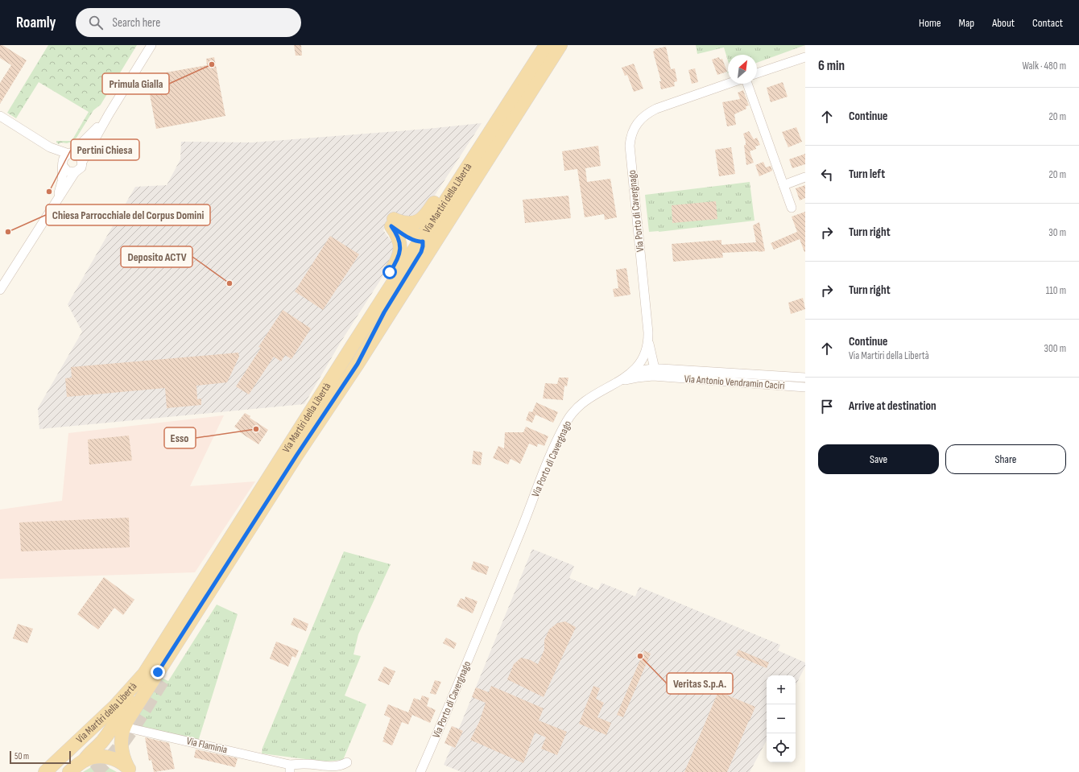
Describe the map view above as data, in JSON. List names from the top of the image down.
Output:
{
  "streets": {
    "main road": ["Via Martiri della Libertà"],
    "street": ["Via Porto di Cavergnago", "Via Antonio Vendramin Caciri", "Via Flaminia"]
  },
  "crossings": [
    ["Via Martiri della Libertà", "Via Flaminia"],
    ["Via Porto di Cavergnago", "Via Antonio Vendramin Caciri"]
  ],
  "places": [
    "Primula Gialla",
    "Pertini Chiesa",
    "Chiesa Parrocchiale del Corpus Domini",
    "Deposito ACTV",
    "Esso",
    "Veritas S.p.A."
  ],
  "scale_bar": "50 m",
  "north": "top right",
  "page": {
    "header": "Roamly",
    "search": "Search here",
    "nav": [
      "Home",
      "Map",
      "About",
      "Contact"
    ],
    "heading": ["6 min", "Walk · 480 m"],
    "list": [
      ["Continue", "20 m"],
      ["Turn left", "20 m"],
      ["Turn right", "30 m"],
      ["Turn right", "110 m"],
      ["Continue", "Via Martiri della Libertà", "300 m"],
      "Arrive at destination"
    ],
    "buttons": ["Save", "Share"],
    "map_buttons": ["+", "−"],
    "scale": "50 m"
  }
}
